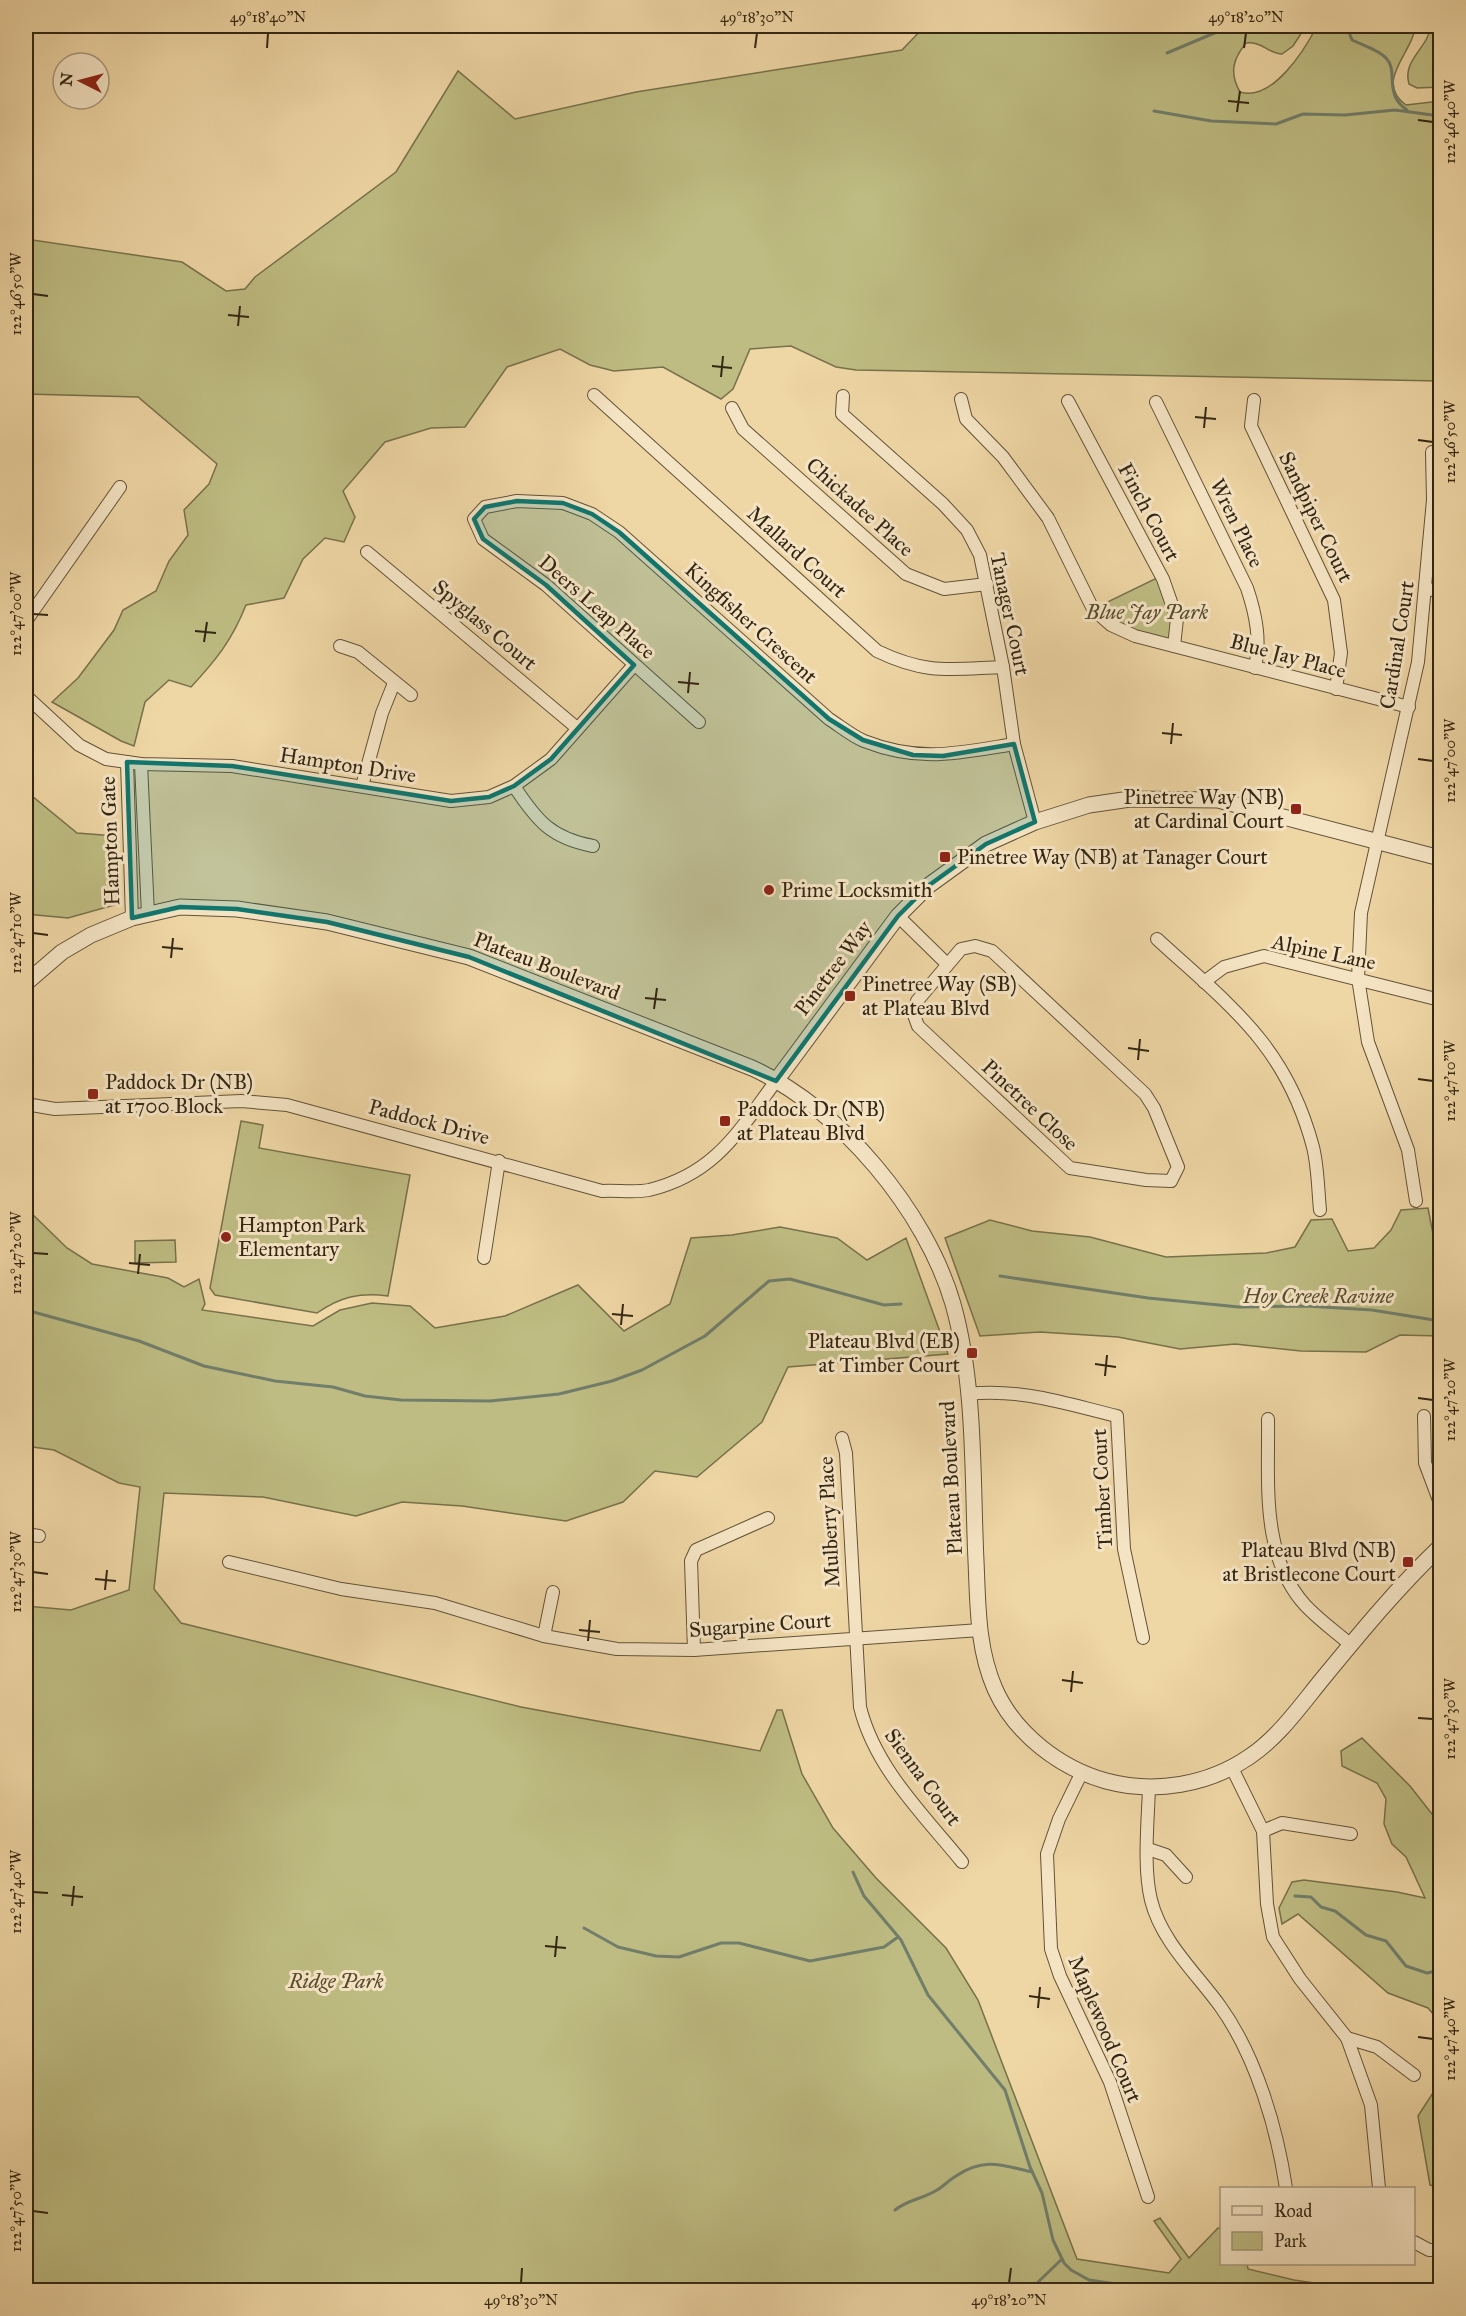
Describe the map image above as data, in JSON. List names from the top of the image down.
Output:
{
  "streets": {
    "street": [
      "Chickadee Place",
      "Finch Court",
      "Sandpiper Court",
      "Wren Place",
      "Mallard Court",
      "Deers Leap Place",
      "Tanager Court",
      "Kingfisher Crescent",
      "Spyglass Court",
      "Cardinal Court",
      "Blue Jay Place",
      "Hampton Drive",
      "Hampton Gate",
      "Alpine Lane",
      "Plateau Boulevard",
      "Pinetree Way",
      "Pinetree Close",
      "Paddock Drive",
      "Timber Court",
      "Mulberry Place",
      "Sugarpine Court",
      "Sienna Court",
      "Maplewood Court"
    ]
  },
  "crossings": [
    ["Chickadee Place", "Tanager Court"],
    ["Finch Court", "Blue Jay Place"],
    ["Sandpiper Court", "Blue Jay Place"],
    ["Wren Place", "Blue Jay Place"],
    ["Mallard Court", "Tanager Court"],
    ["Deers Leap Place", "Kingfisher Crescent"],
    ["Deers Leap Place", "Hampton Drive"],
    ["Tanager Court", "Kingfisher Crescent"],
    ["Tanager Court", "Pinetree Way"],
    ["Spyglass Court", "Hampton Drive"],
    ["Cardinal Court", "Blue Jay Place"],
    ["Cardinal Court", "Alpine Lane"],
    ["Cardinal Court", "Pinetree Way"],
    ["Hampton Drive", "Hampton Gate"],
    ["Hampton Gate", "Plateau Boulevard"],
    ["Plateau Boulevard", "Pinetree Way"],
    ["Plateau Boulevard", "Paddock Drive"],
    ["Plateau Boulevard", "Timber Court"],
    ["Plateau Boulevard", "Sugarpine Court"],
    ["Plateau Boulevard", "Maplewood Court"],
    ["Pinetree Way", "Paddock Drive"],
    ["Mulberry Place", "Sugarpine Court"],
    ["Mulberry Place", "Sienna Court"],
    ["Sugarpine Court", "Sienna Court"]
  ],
  "parks": ["Blue Jay Park", "Hoy Creek Ravine", "Ridge Park"],
  "places": {
    "transit": [
      "Pinetree Way (NB) at Cardinal Court",
      "Pinetree Way (NB) at Tanager Court",
      "Pinetree Way (SB) at Plateau Blvd",
      "Paddock Dr (NB) at 1700 Block",
      "Paddock Dr (NB) at Plateau Blvd",
      "Plateau Blvd (EB) at Timber Court",
      "Plateau Blvd (NB) at Bristlecone Court"
    ],
    "other": ["Prime Locksmith", "Hampton Park Elementary"]
  },
  "legend": ["Road", "Park"],
  "north": "left",
  "coordinates": [
    "49°18'40\"N",
    "49°18'30\"N",
    "49°18'20\"N",
    "122°46'40\"W",
    "122°46'50\"W",
    "122°47'00\"W",
    "122°47'10\"W",
    "122°47'20\"W",
    "122°47'30\"W",
    "122°47'40\"W",
    "122°47'50\"W"
  ]
}
